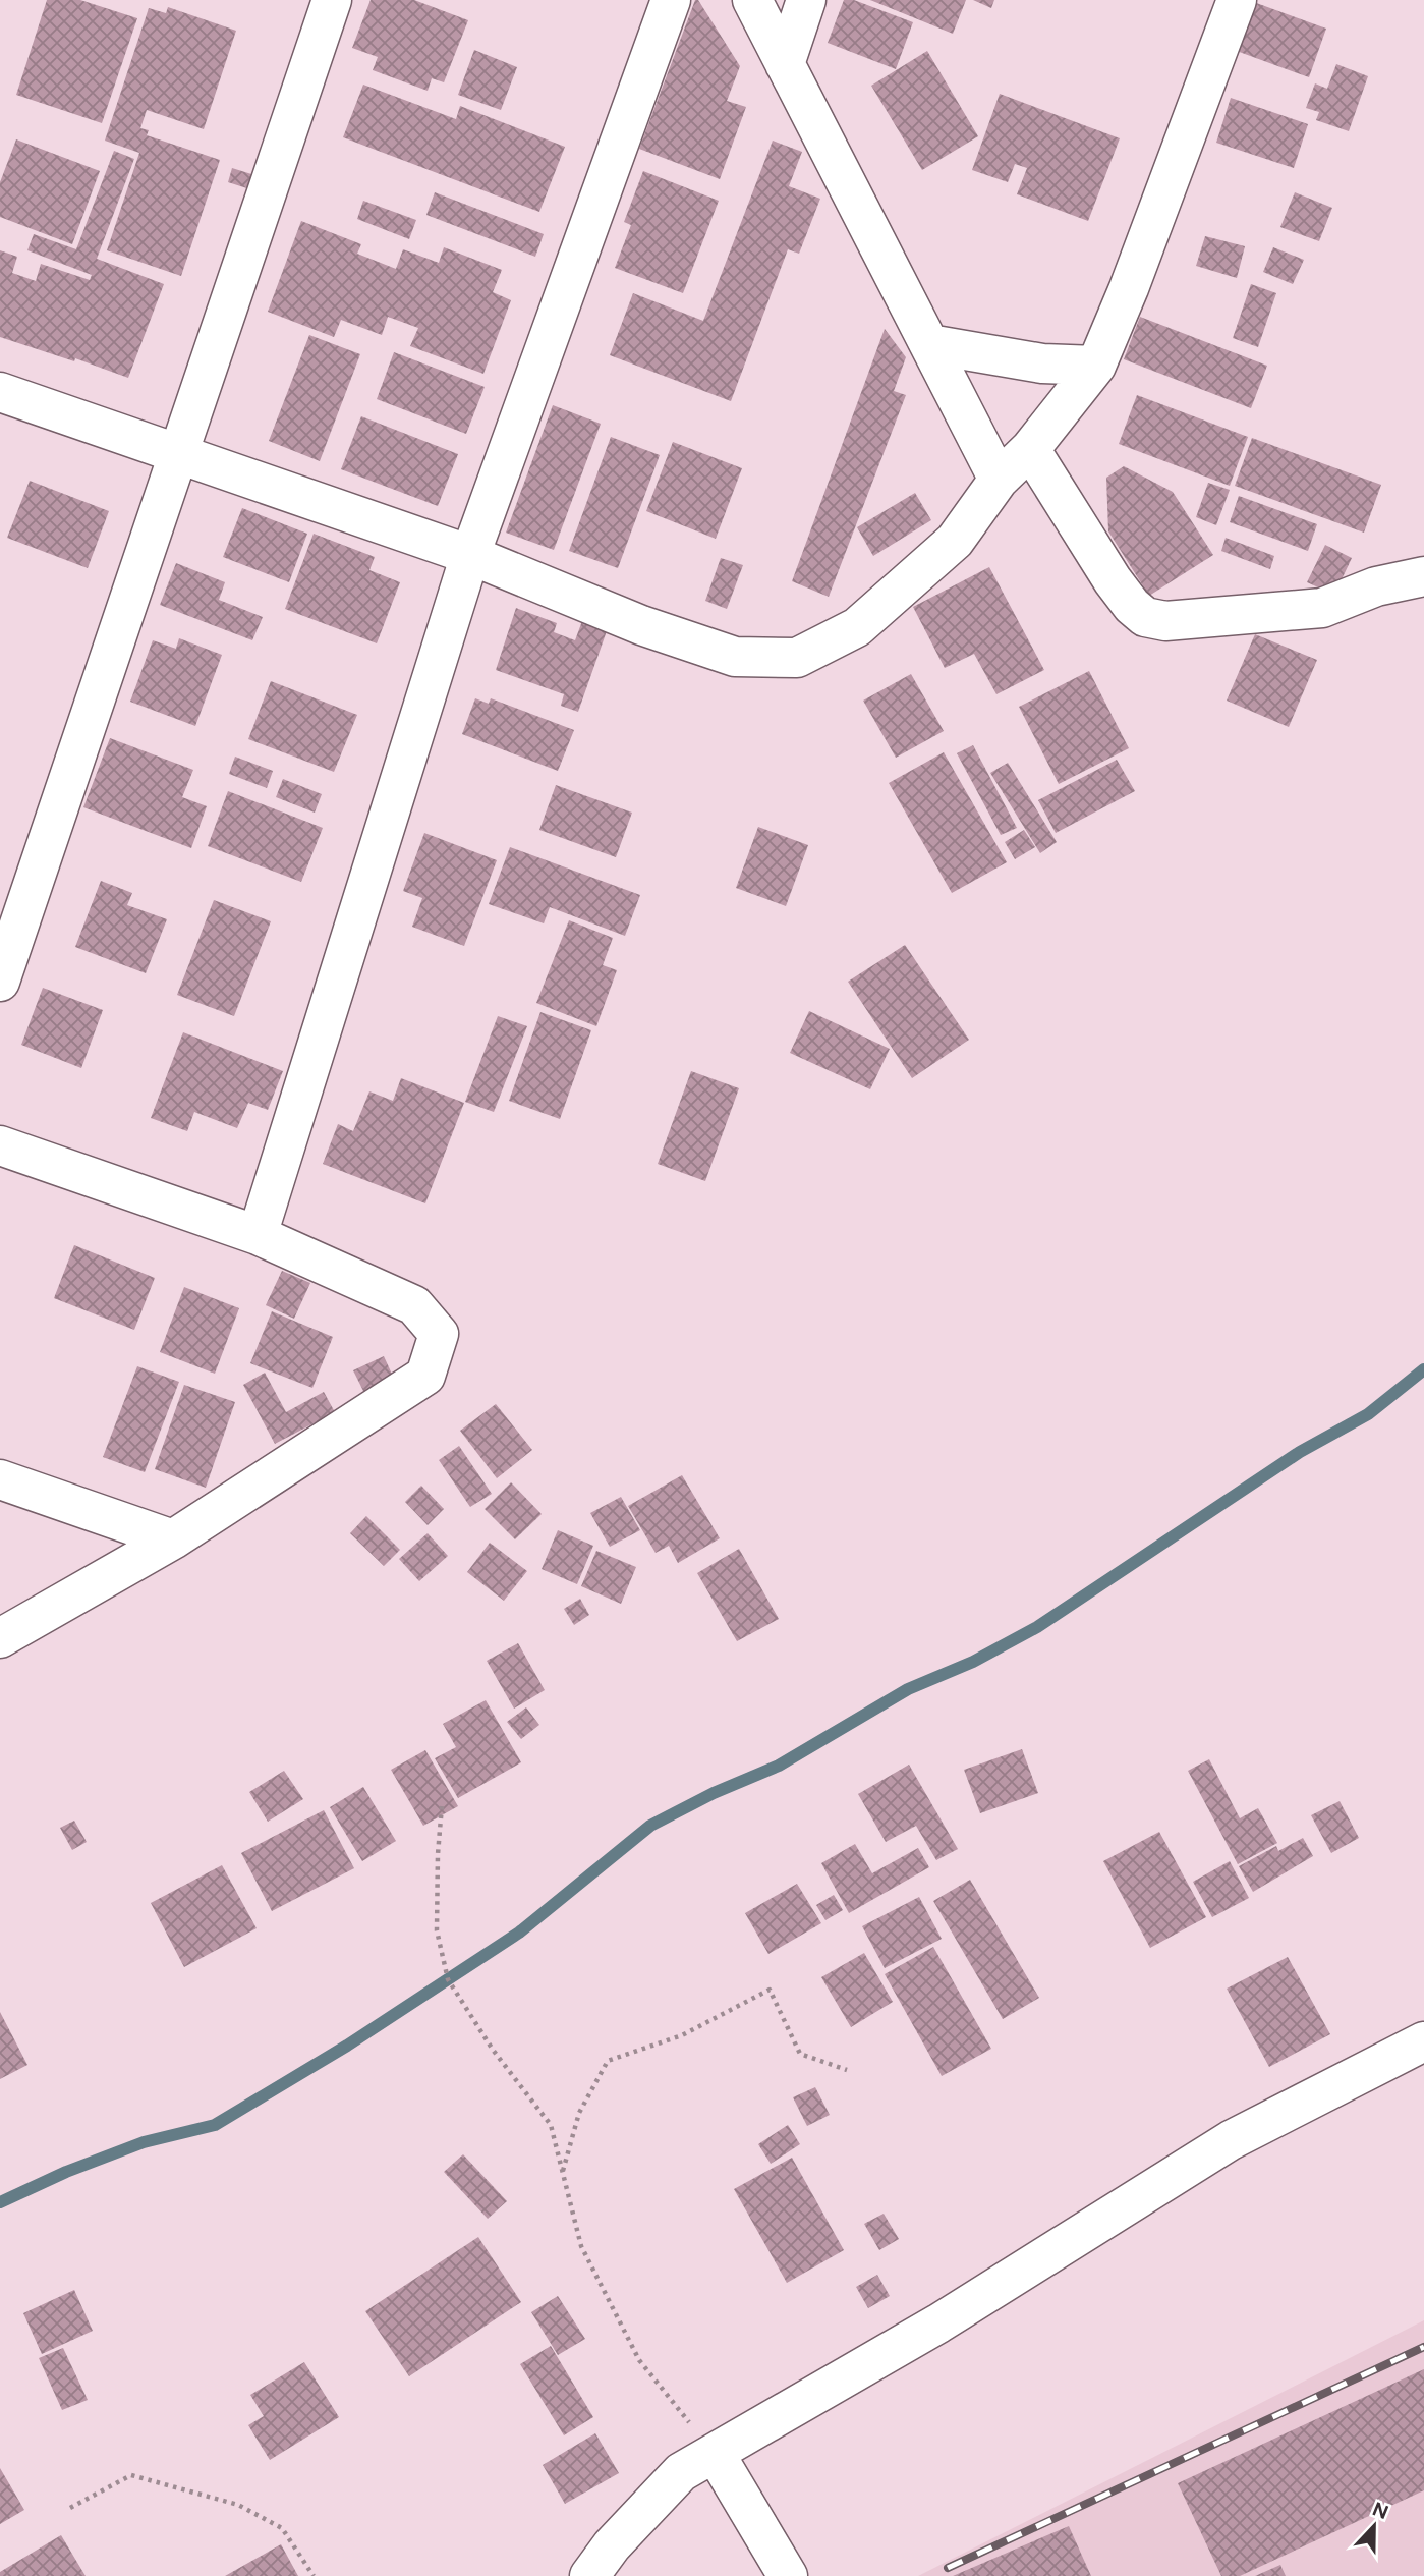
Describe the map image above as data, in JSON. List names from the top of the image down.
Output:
{
  "north": "top"
}
